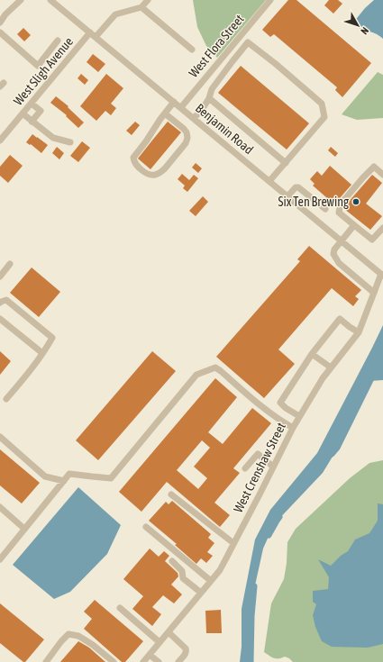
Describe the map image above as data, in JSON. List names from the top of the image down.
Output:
{
  "streets": {
    "street": [
      "West Flora Street",
      "West Sligh Avenue",
      "Benjamin Road",
      "West Crenshaw Street"
    ]
  },
  "crossings": [
    ["West Flora Street", "Benjamin Road"],
    ["West Sligh Avenue", "Benjamin Road"],
    ["Benjamin Road", "West Crenshaw Street"]
  ],
  "places": ["Six Ten Brewing"],
  "north": "bottom right"
}
